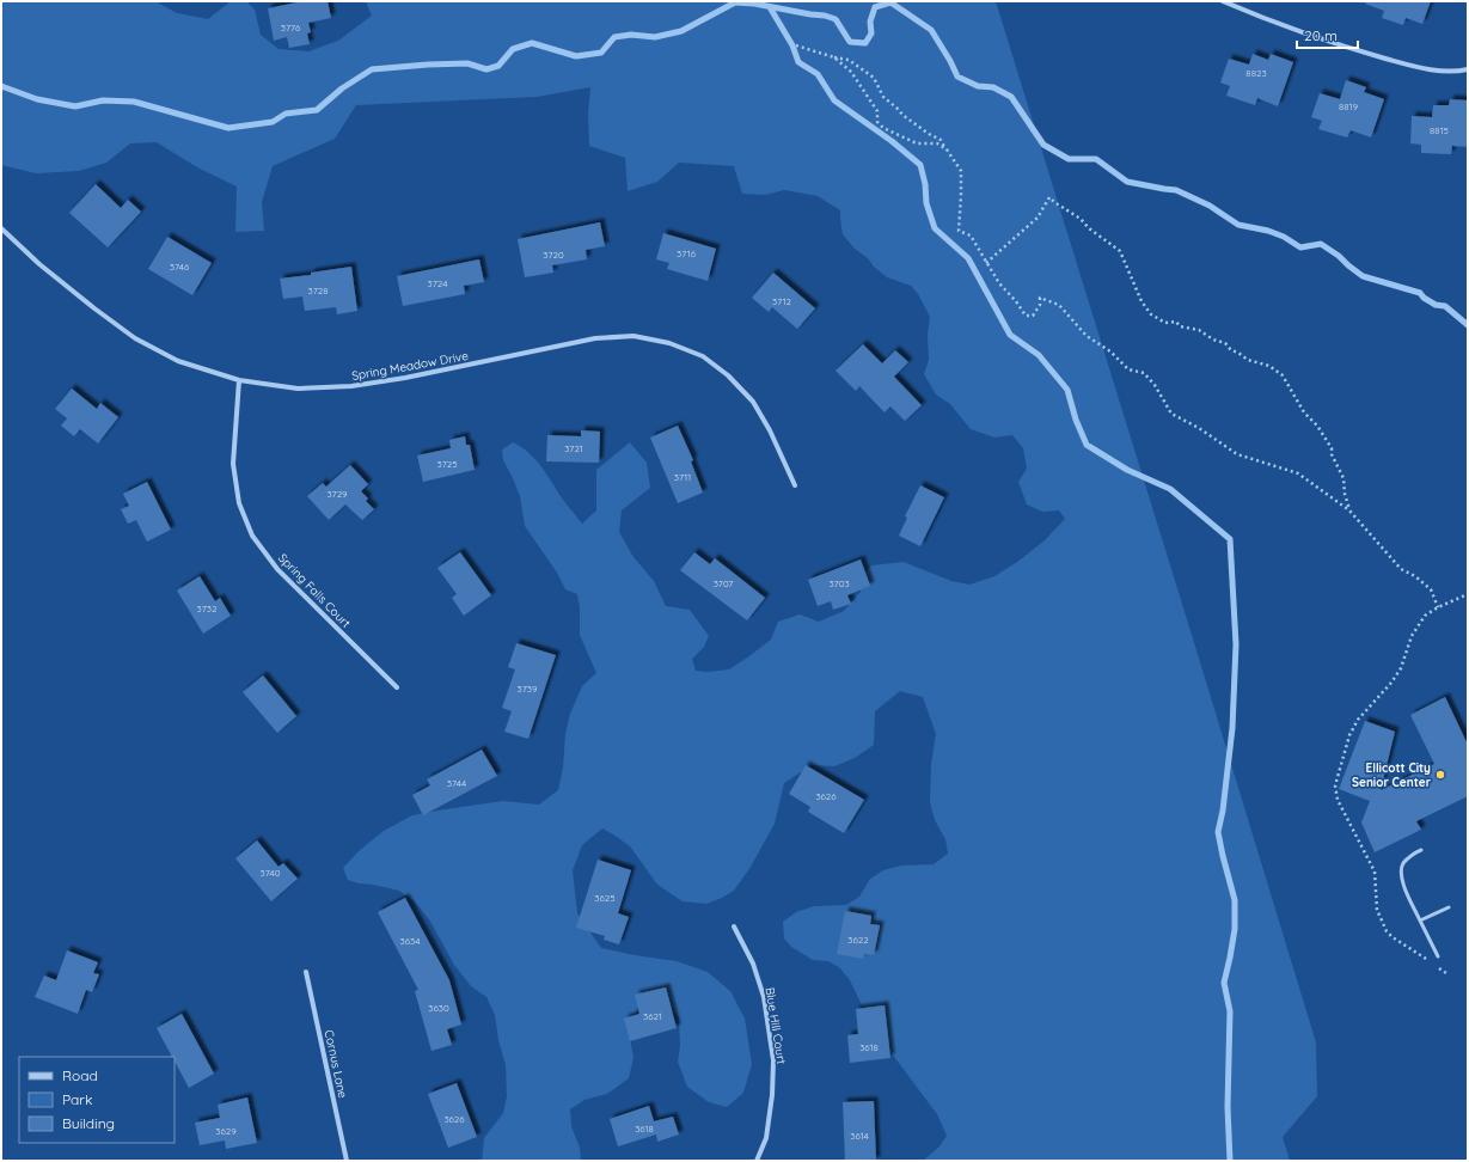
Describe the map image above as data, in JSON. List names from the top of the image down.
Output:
{
  "streets": {
    "street": [
      "Spring Meadow Drive",
      "Spring Falls Court",
      "Blue Hill Court",
      "Cornus Lane"
    ]
  },
  "crossings": [
    ["Spring Meadow Drive", "Spring Falls Court"]
  ],
  "places": ["Ellicott City Senior Center"],
  "house_numbers": [
    "3776",
    "8823",
    "8819",
    "8815",
    "3716",
    "3720",
    "3746",
    "3724",
    "3728",
    "3712",
    "3721",
    "3725",
    "3711",
    "3729",
    "3707",
    "3703",
    "3732",
    "3739",
    "3744",
    "3626",
    "3740",
    "3625",
    "3622",
    "3634",
    "3630",
    "3621",
    "3618",
    "3626",
    "3618",
    "3629",
    "3614"
  ],
  "legend": ["Road", "Park", "Building"],
  "scale_bar": "20 m"
}
